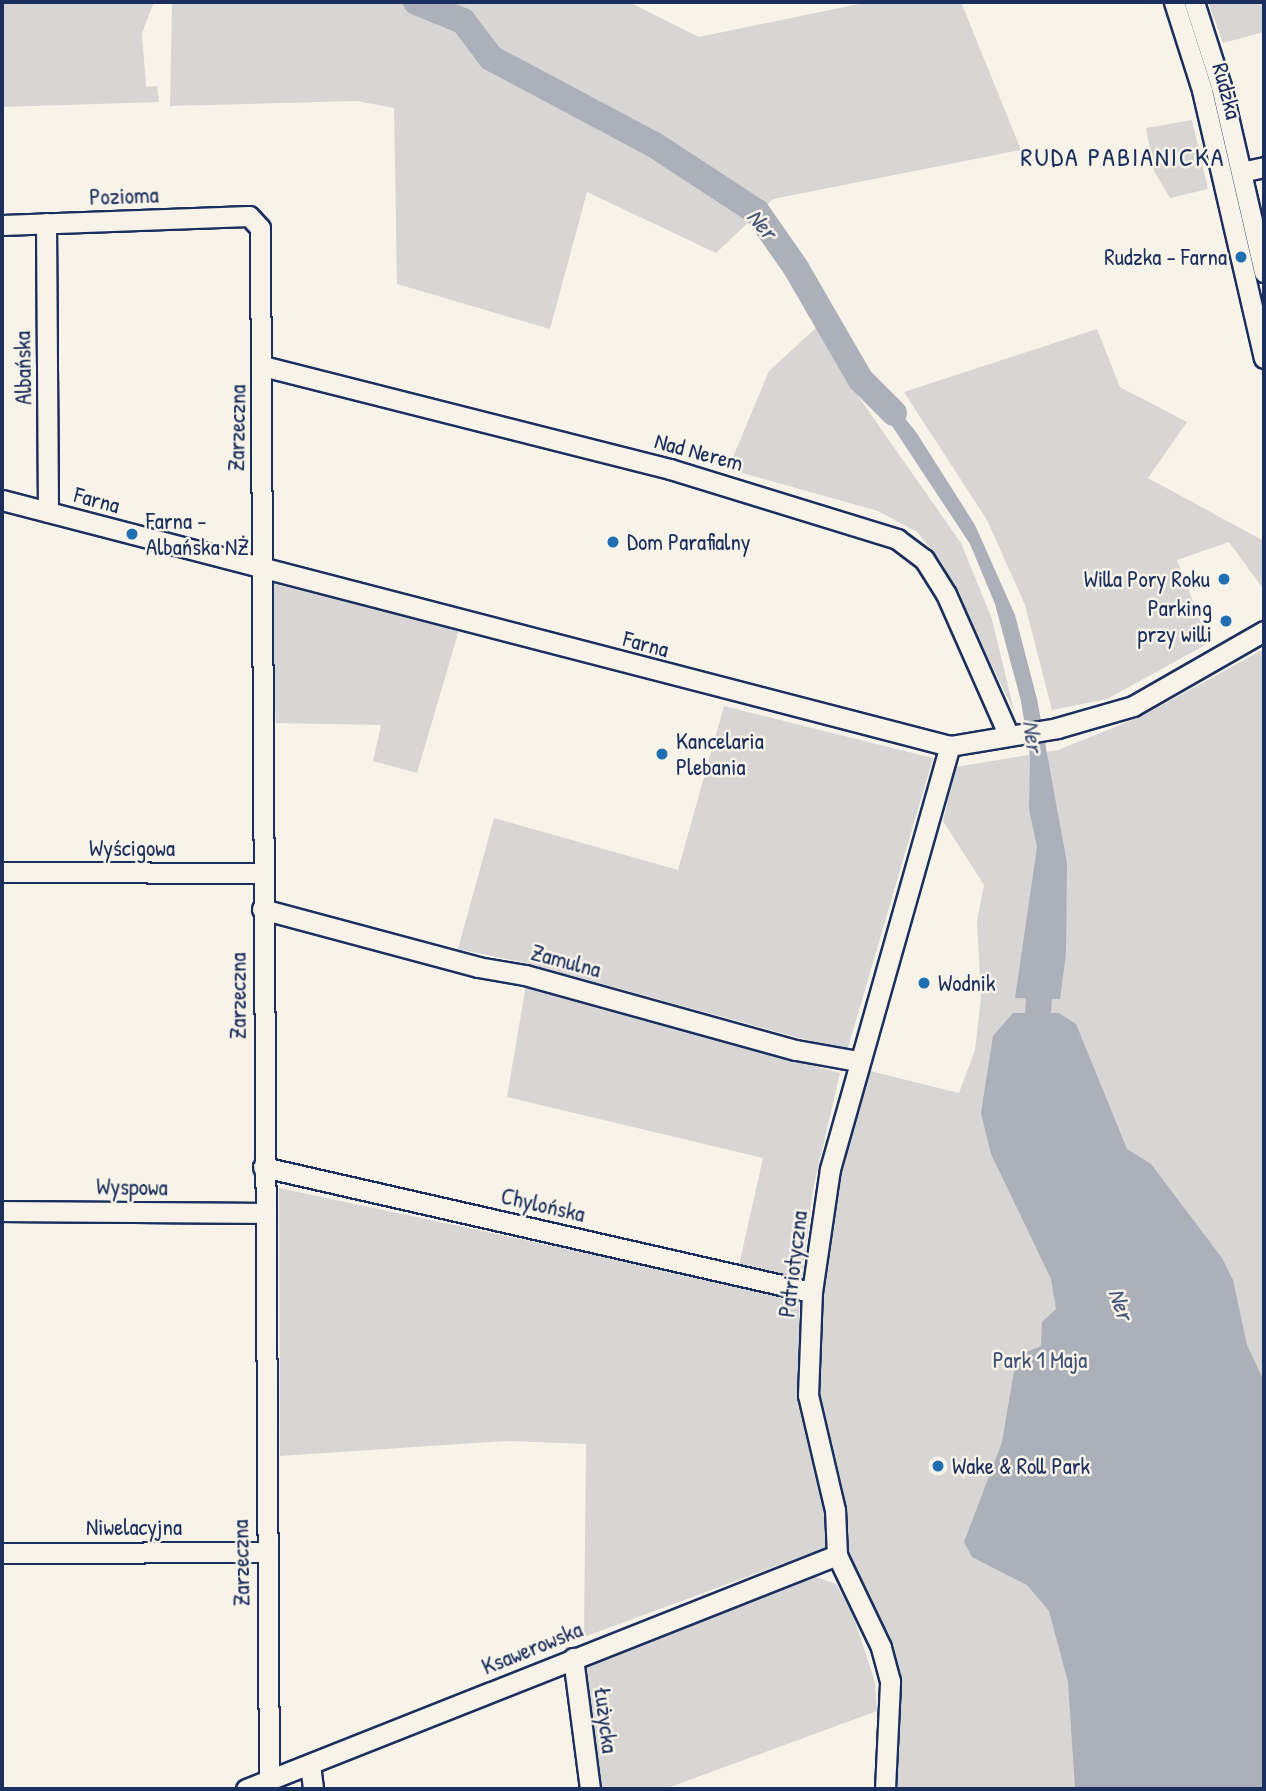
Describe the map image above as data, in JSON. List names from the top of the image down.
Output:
{
  "streets": {
    "street": [
      "Rudzka",
      "Pozioma",
      "Albańska",
      "Zarzeczna",
      "Nad Nerem",
      "Farna",
      "Wyścigowa",
      "Zamulna",
      "Wyspowa",
      "Chylońska",
      "Patriotyczna",
      "Niwelacyjna",
      "Ksawerowska",
      "Łużycka"
    ]
  },
  "crossings": [
    ["Pozioma", "Albańska"],
    ["Pozioma", "Zarzeczna"],
    ["Albańska", "Farna"],
    ["Zarzeczna", "Nad Nerem"],
    ["Zarzeczna", "Farna"],
    ["Zarzeczna", "Wyścigowa"],
    ["Zarzeczna", "Zamulna"],
    ["Zarzeczna", "Wyspowa"],
    ["Zarzeczna", "Chylońska"],
    ["Zarzeczna", "Niwelacyjna"],
    ["Zarzeczna", "Ksawerowska"],
    ["Nad Nerem", "Farna"],
    ["Farna", "Patriotyczna"],
    ["Zamulna", "Patriotyczna"],
    ["Chylońska", "Patriotyczna"],
    ["Patriotyczna", "Ksawerowska"],
    ["Ksawerowska", "Łużycka"]
  ],
  "districts": ["RUDA PABIANICKA"],
  "water": ["Ner"],
  "parks": ["Park 1 Maja"],
  "places": [
    "Rudzka - Farna",
    "Farna - Albańska NŻ",
    "Dom Parafialny",
    "Willa Pory Roku",
    "Parking przy willi",
    "Kancelaria Plebania",
    "Wodnik",
    "Wake & Roll Park"
  ]
}
